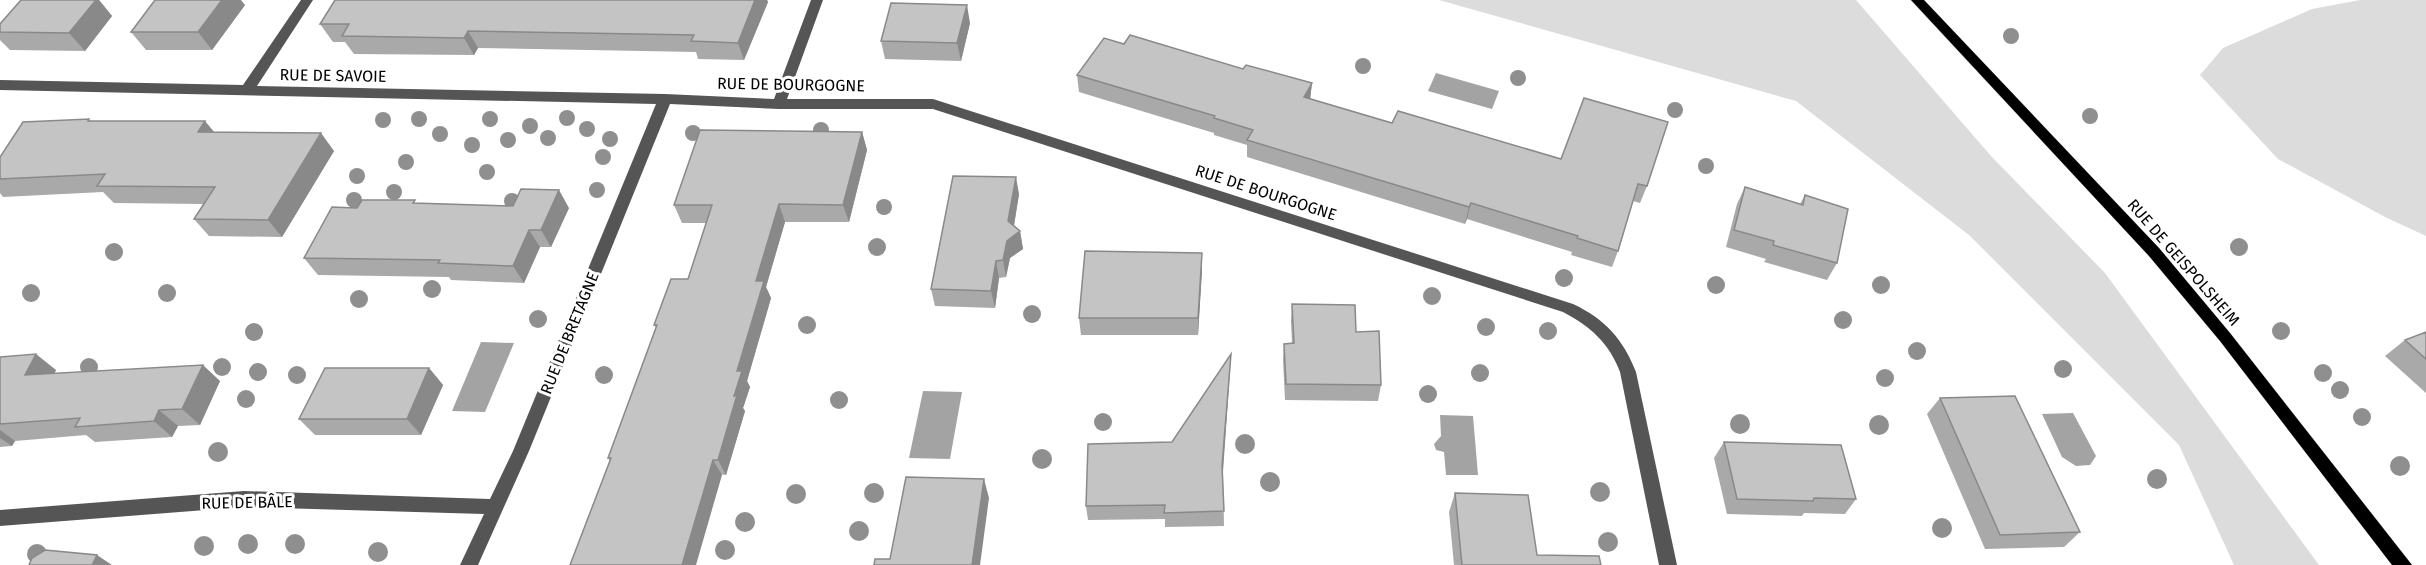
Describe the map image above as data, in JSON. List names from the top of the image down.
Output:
{
  "streets": {
    "main road": ["RUE DE GEISPOLSHEIM"],
    "street": [
      "RUE DE SAVOIE",
      "RUE DE BOURGOGNE",
      "RUE DE BRETAGNE",
      "RUE DE BÂLE"
    ]
  },
  "crossings": [
    ["RUE DE SAVOIE", "RUE DE BOURGOGNE"],
    ["RUE DE SAVOIE", "RUE DE BRETAGNE"],
    ["RUE DE BOURGOGNE", "RUE DE BRETAGNE"],
    ["RUE DE BRETAGNE", "RUE DE BÂLE"]
  ]
}
